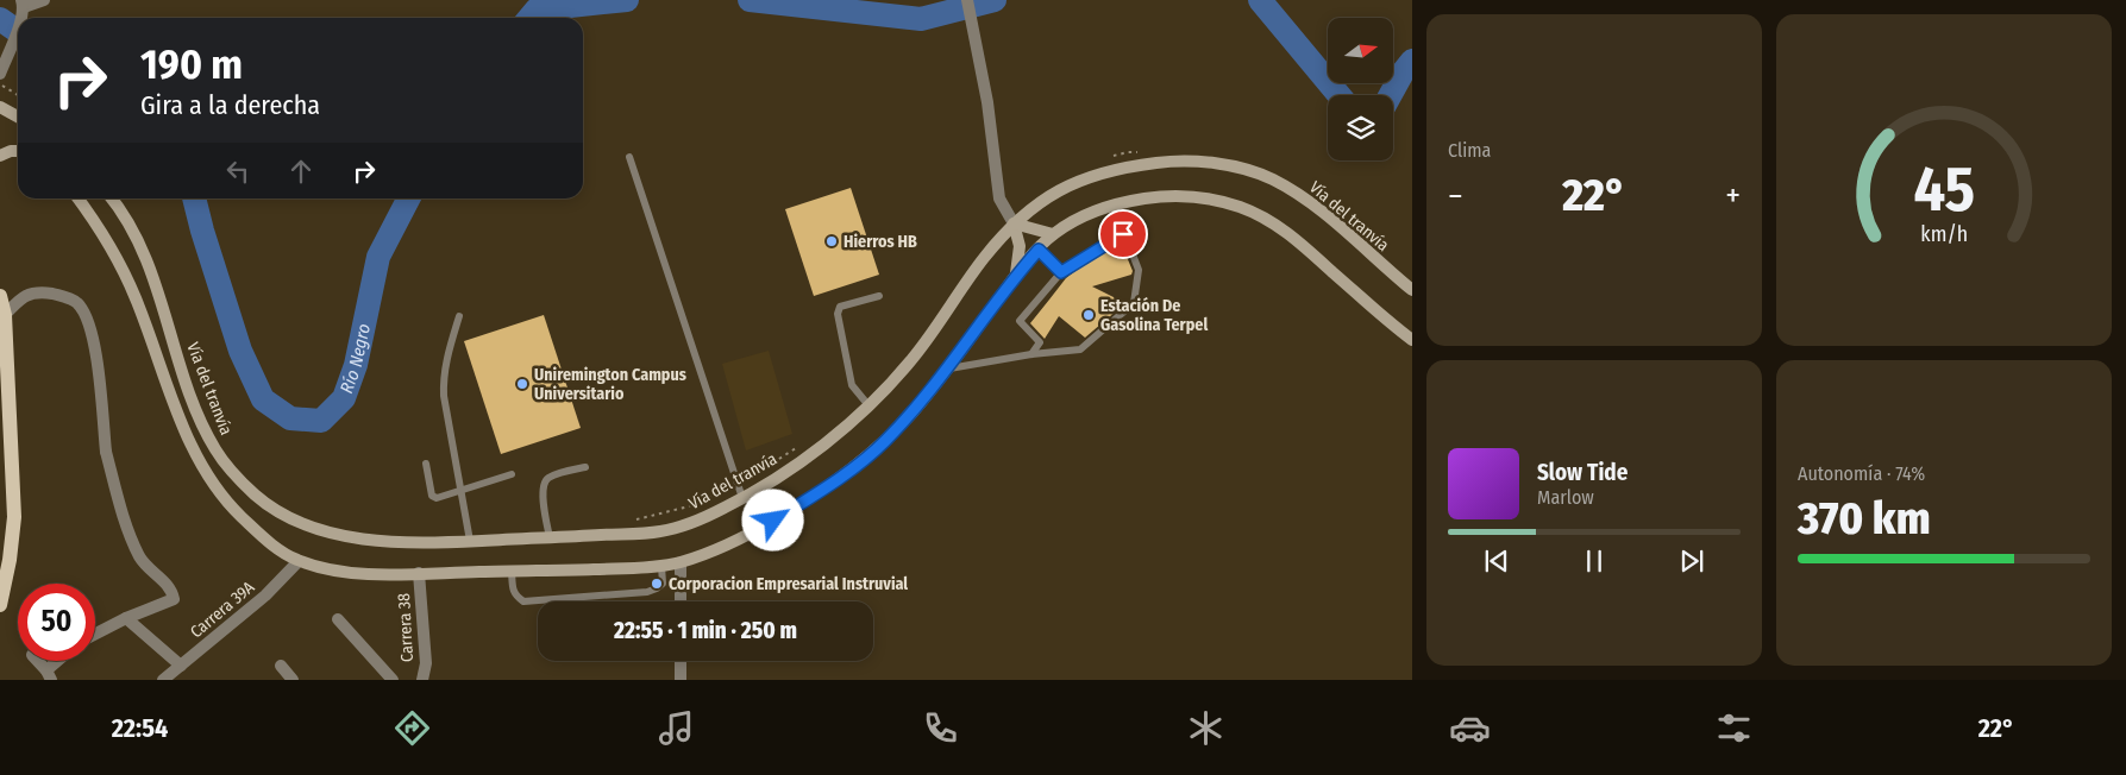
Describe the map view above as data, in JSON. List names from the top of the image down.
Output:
{
  "streets": {
    "main road": ["Vía del tranvía"],
    "street": ["Carrera 39A", "Carrera 38"]
  },
  "water": ["Río Negro"],
  "places": [
    "Hierros HB",
    "Estación De Gasolina Terpel",
    "Uniremington Campus Universitario",
    "Corporacion Empresarial Instruvial"
  ],
  "north": "right",
  "page": {
    "tile": [
      "Clima",
      ["Autonomía · 74%", "370 km"]
    ],
    "turn": ["190 m", "Gira a la derecha"],
    "heat": ["−", "22°", "+"],
    "song": ["Slow Tide", "Marlow"],
    "limit": "50",
    "trip": "22:55 · 1 min · 250 m",
    "tabs": ["22:54", "22°"],
    "gauge": ["45", "km/h"]
  }
}
